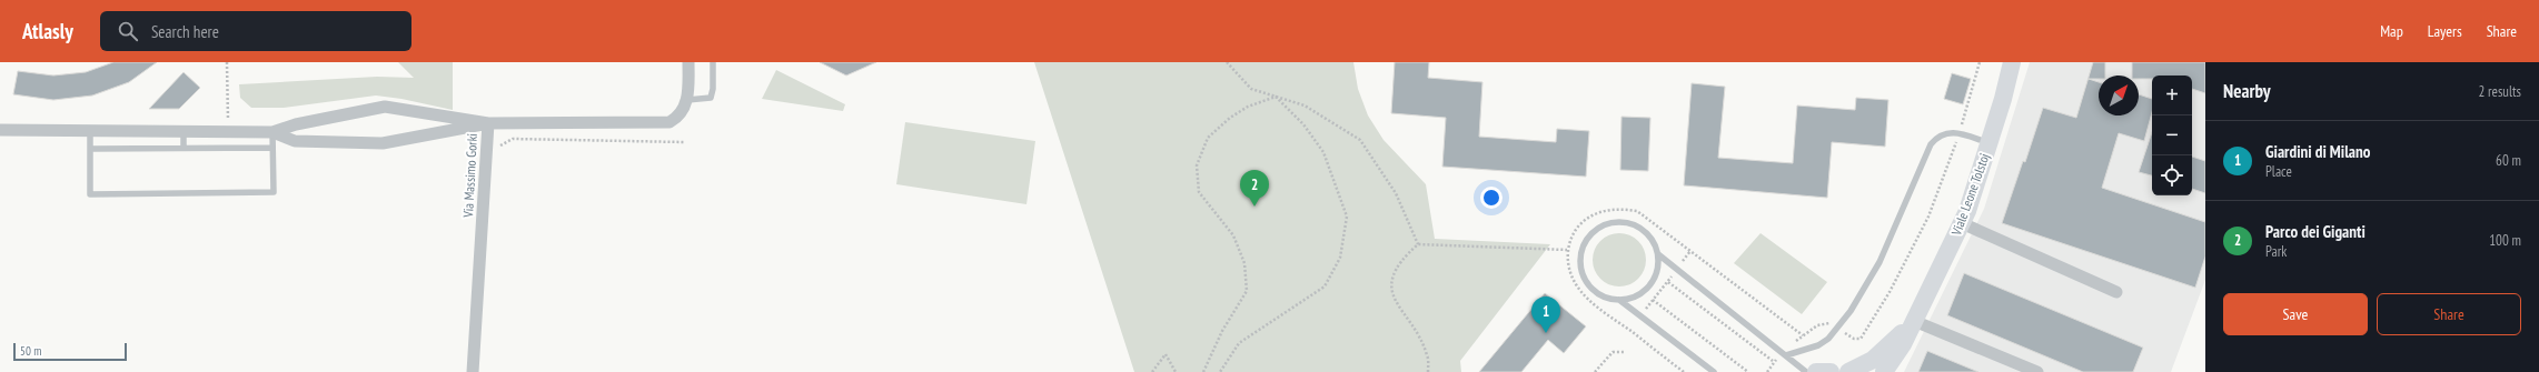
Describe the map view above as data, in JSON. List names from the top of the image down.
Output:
{
  "streets": {
    "street": ["Via Massimo Gorki", "Viale Leone Tolstoj"]
  },
  "scale_bar": "50 m",
  "north": "top right",
  "page": {
    "header": "Atlasly",
    "search": "Search here",
    "nav": ["Map", "Layers", "Share"],
    "heading": ["Nearby", "2 results"],
    "map_buttons": ["+", "−"],
    "list": [
      {
        "mark": "1",
        "name": "Giardini di Milano",
        "note": "Place",
        "value": "60 m"
      },
      {
        "mark": "2",
        "name": "Parco dei Giganti",
        "note": "Park",
        "value": "100 m"
      }
    ],
    "pins": ["2", "1"],
    "buttons": ["Save", "Share"],
    "scale": "50 m"
  }
}
